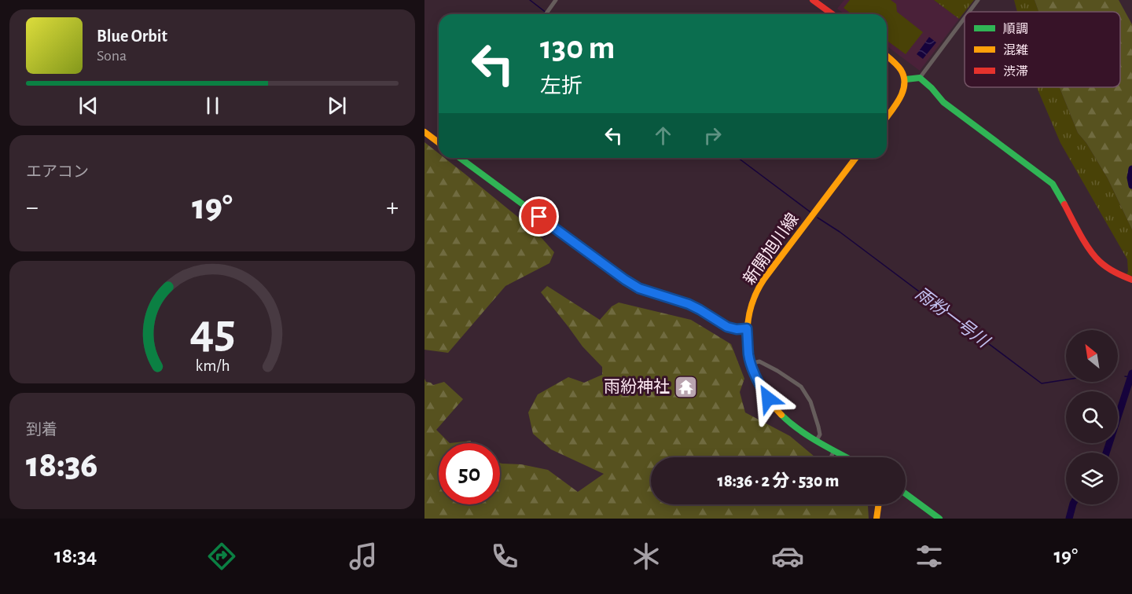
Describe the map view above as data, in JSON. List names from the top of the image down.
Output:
{
  "streets": {
    "street": ["新開旭川線"]
  },
  "water": ["雨粉一号川"],
  "places": {
    "temple": ["雨紛神社"]
  },
  "legend": ["順調", "混雑", "渋滞"],
  "north": "top left",
  "page": {
    "turn": ["130 m", "左折"],
    "song": ["Blue Orbit", "Sona"],
    "tile": [
      "エアコン",
      ["到着", "18:36"]
    ],
    "heat": ["−", "19°", "+"],
    "limit": "50",
    "trip": "18:36 · 2 分 · 530 m",
    "tabs": ["18:34", "19°"],
    "gauge": ["45", "km/h"]
  }
}
